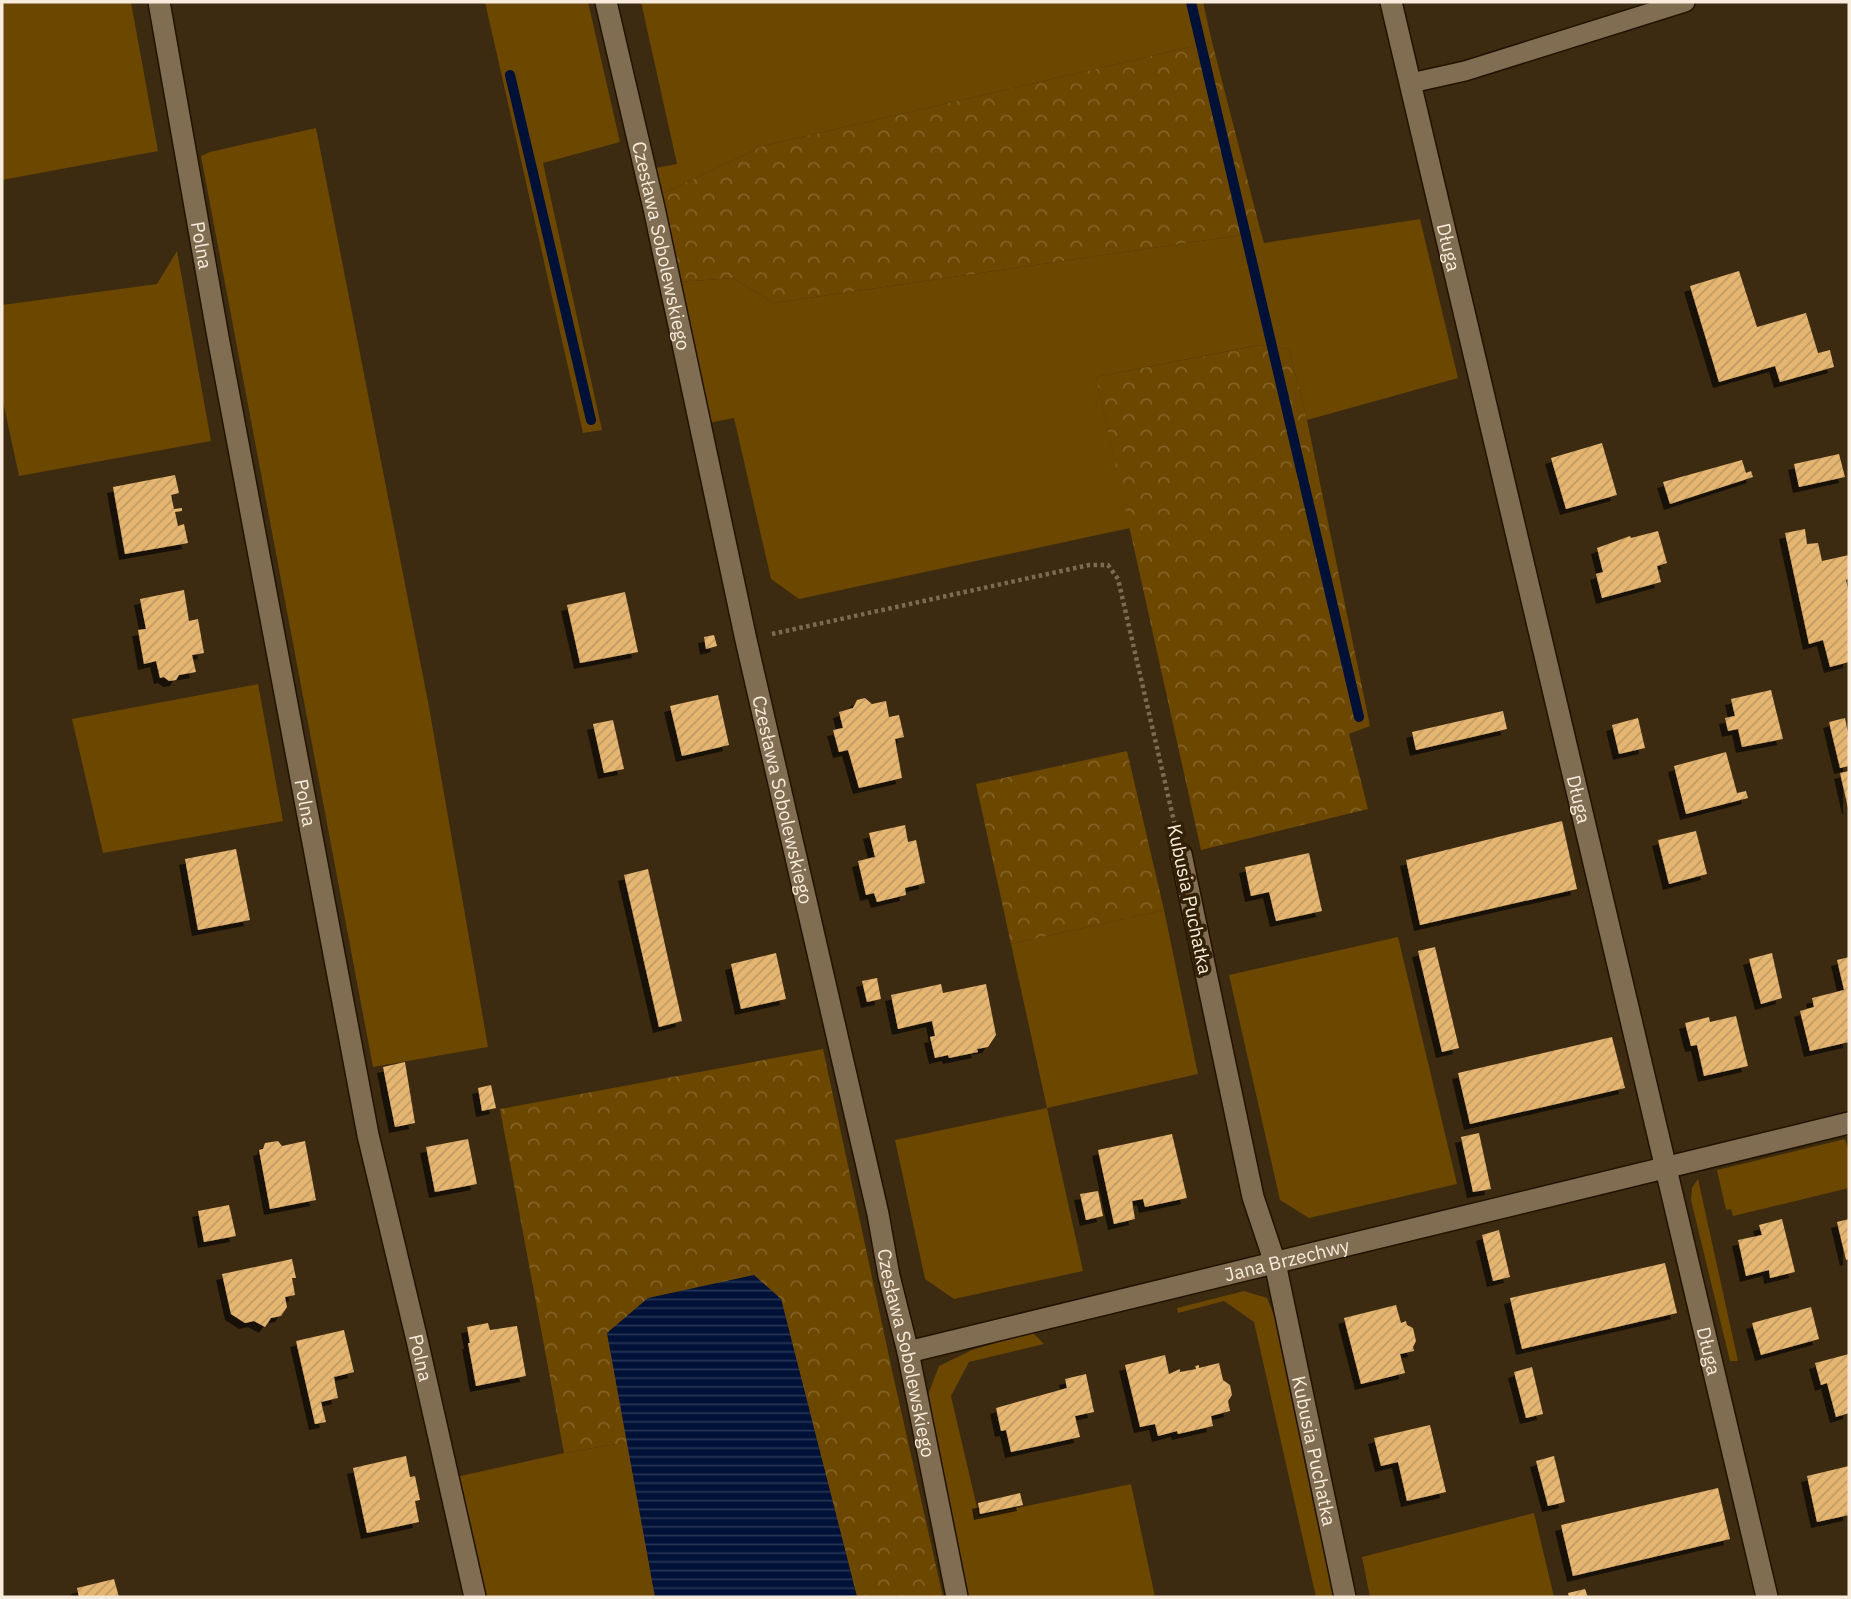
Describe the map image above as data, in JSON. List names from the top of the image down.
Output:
{
  "streets": {
    "street": [
      "Polna",
      "Czesława Sobolewskiego",
      "Długa",
      "Kubusia Puchatka",
      "Jana Brzechwy"
    ]
  },
  "crossings": [
    ["Czesława Sobolewskiego", "Kubusia Puchatka"],
    ["Czesława Sobolewskiego", "Jana Brzechwy"],
    ["Długa", "Jana Brzechwy"],
    ["Kubusia Puchatka", "Jana Brzechwy"]
  ]
}
